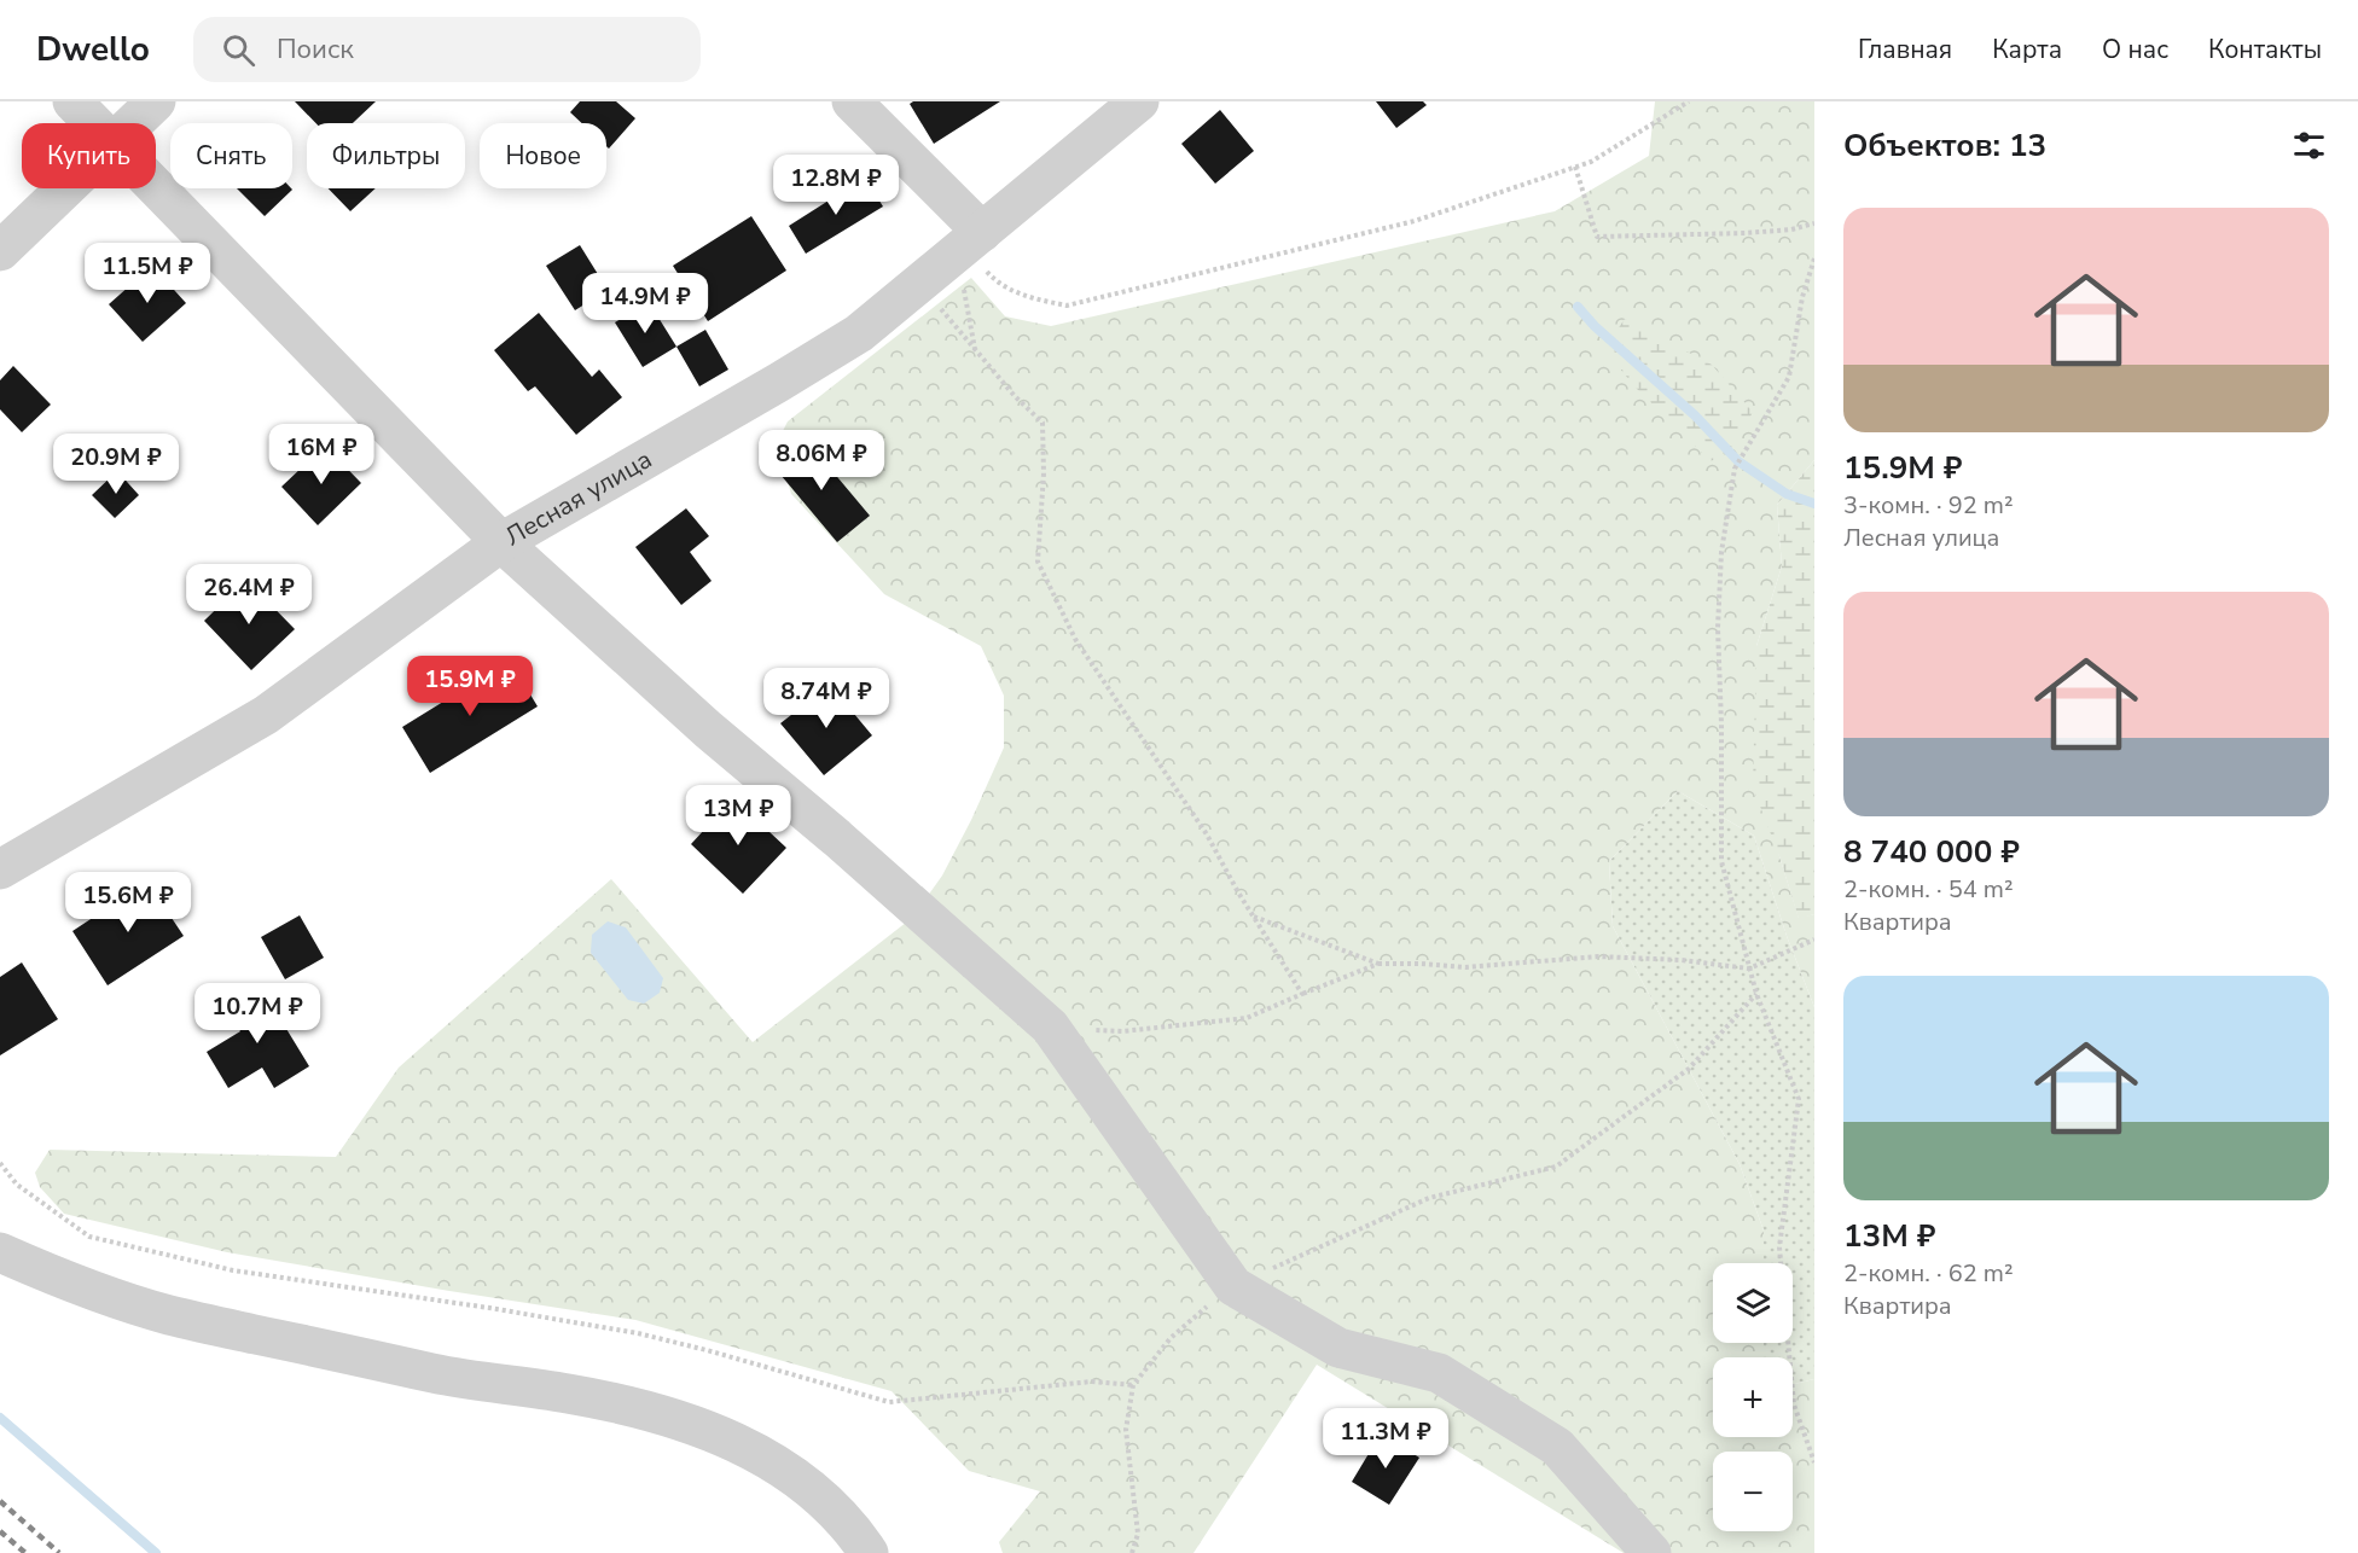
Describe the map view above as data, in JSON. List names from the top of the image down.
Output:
{
  "streets": {
    "street": ["Лесная улица"]
  },
  "page": {
    "header": "Dwello",
    "search": "Поиск",
    "nav": [
      "Главная",
      "Карта",
      "О нас",
      "Контакты"
    ],
    "heading": "Объектов: 13",
    "chip": [
      "Купить",
      "Снять",
      "Фильтры",
      "Новое"
    ],
    "price": [
      "12.8M ₽",
      "11.5M ₽",
      "14.9M ₽",
      "16M ₽",
      "8.06M ₽",
      "20.9M ₽",
      "26.4M ₽",
      "15.9M ₽",
      "8.74M ₽",
      "13M ₽",
      "15.6M ₽",
      "10.7M ₽",
      "11.3M ₽"
    ],
    "list": [
      {
        "name": "15.9M ₽",
        "note": "3-комн. · 92 m² · Лесная улица"
      },
      {
        "name": "8 740 000 ₽",
        "note": "2-комн. · 54 m² · Квартира"
      },
      {
        "name": "13M ₽",
        "note": "2-комн. · 62 m² · Квартира"
      }
    ],
    "map_buttons": ["+", "−"]
  }
}
